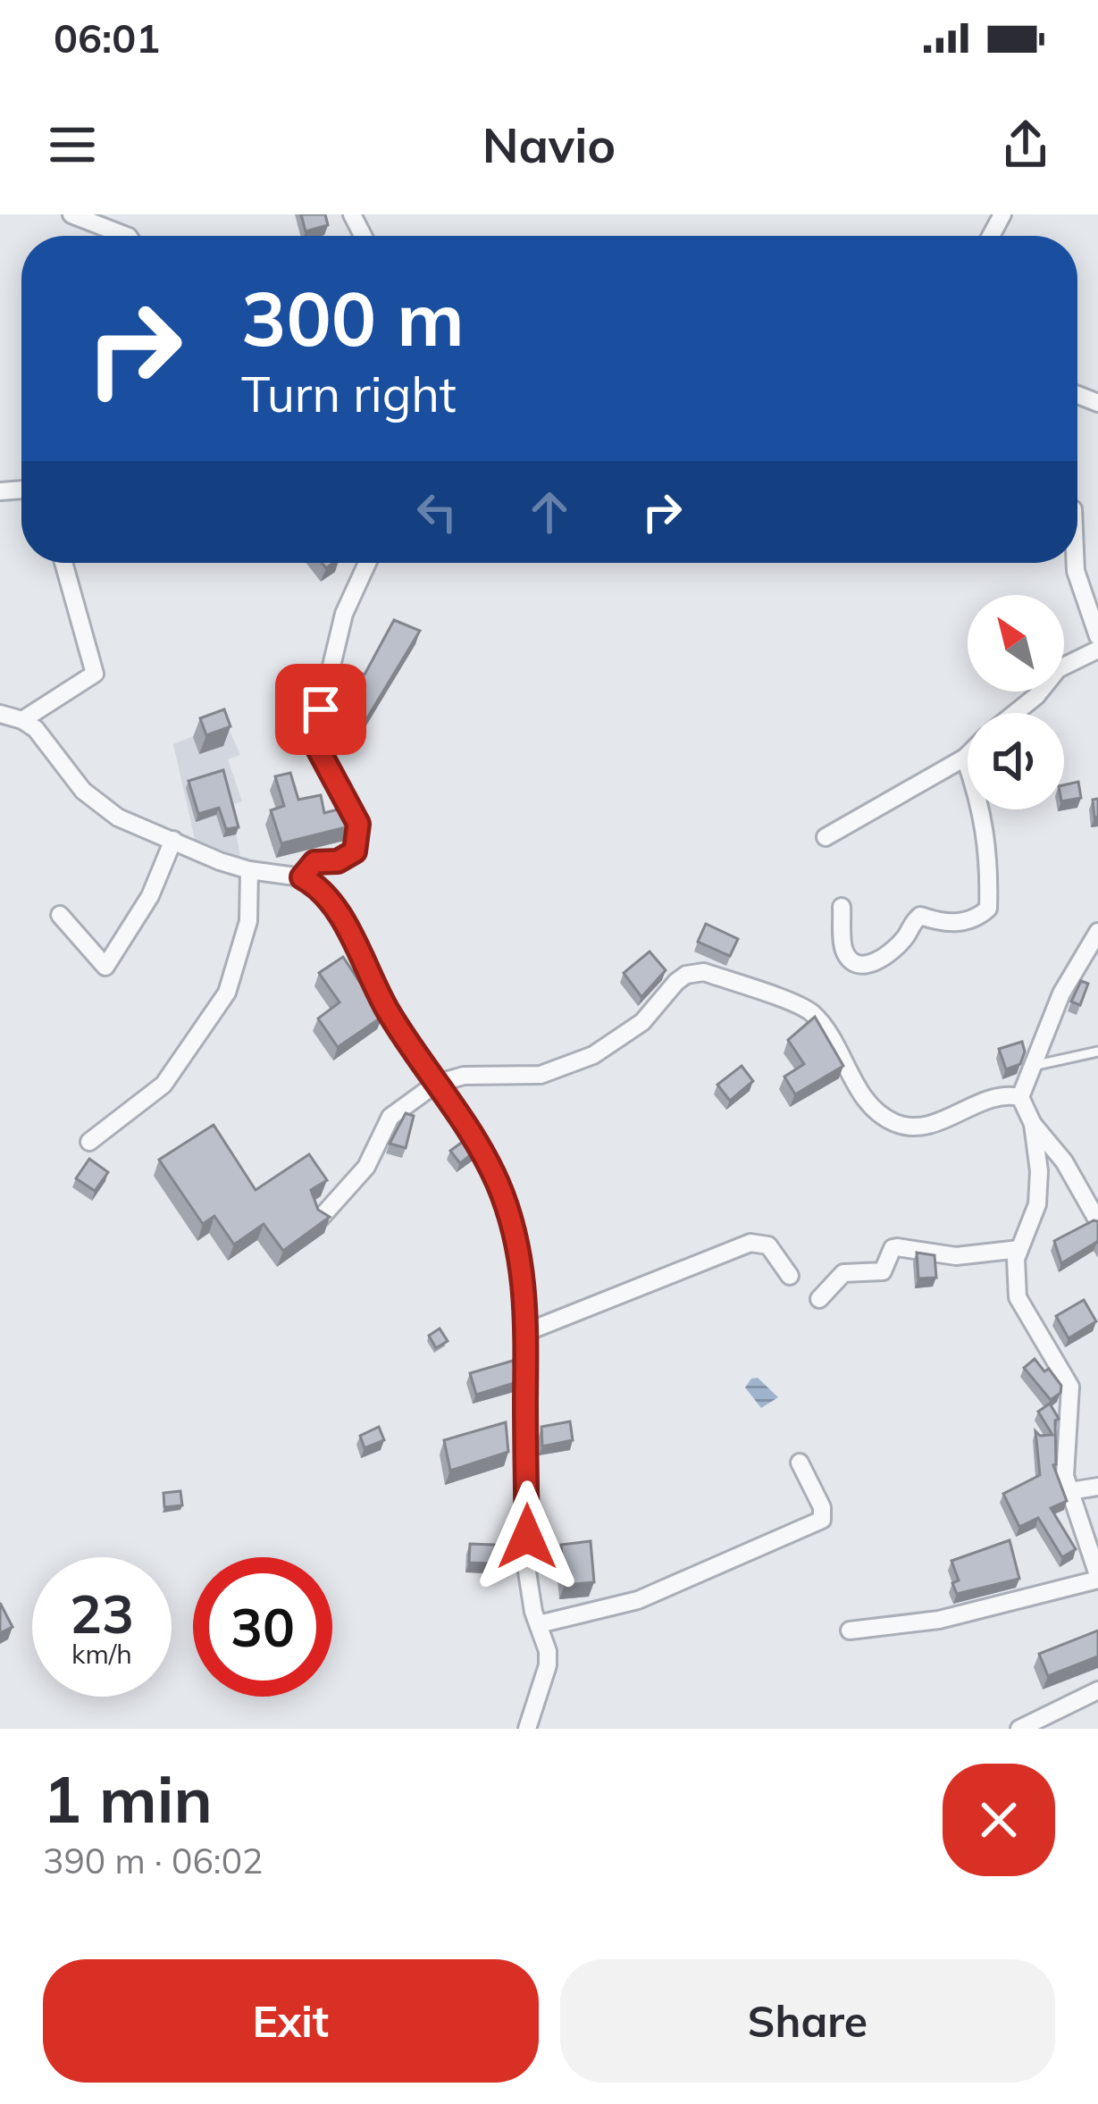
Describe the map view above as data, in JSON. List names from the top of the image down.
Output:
{
  "north": "top left",
  "page": {
    "status": "06:01",
    "header": "Navio",
    "turn": ["300 m", "Turn right"],
    "speed": "23 km/h",
    "limit": "30",
    "heading": ["1 min", "390 m · 06:02"],
    "buttons": ["Exit", "Share"]
  }
}
